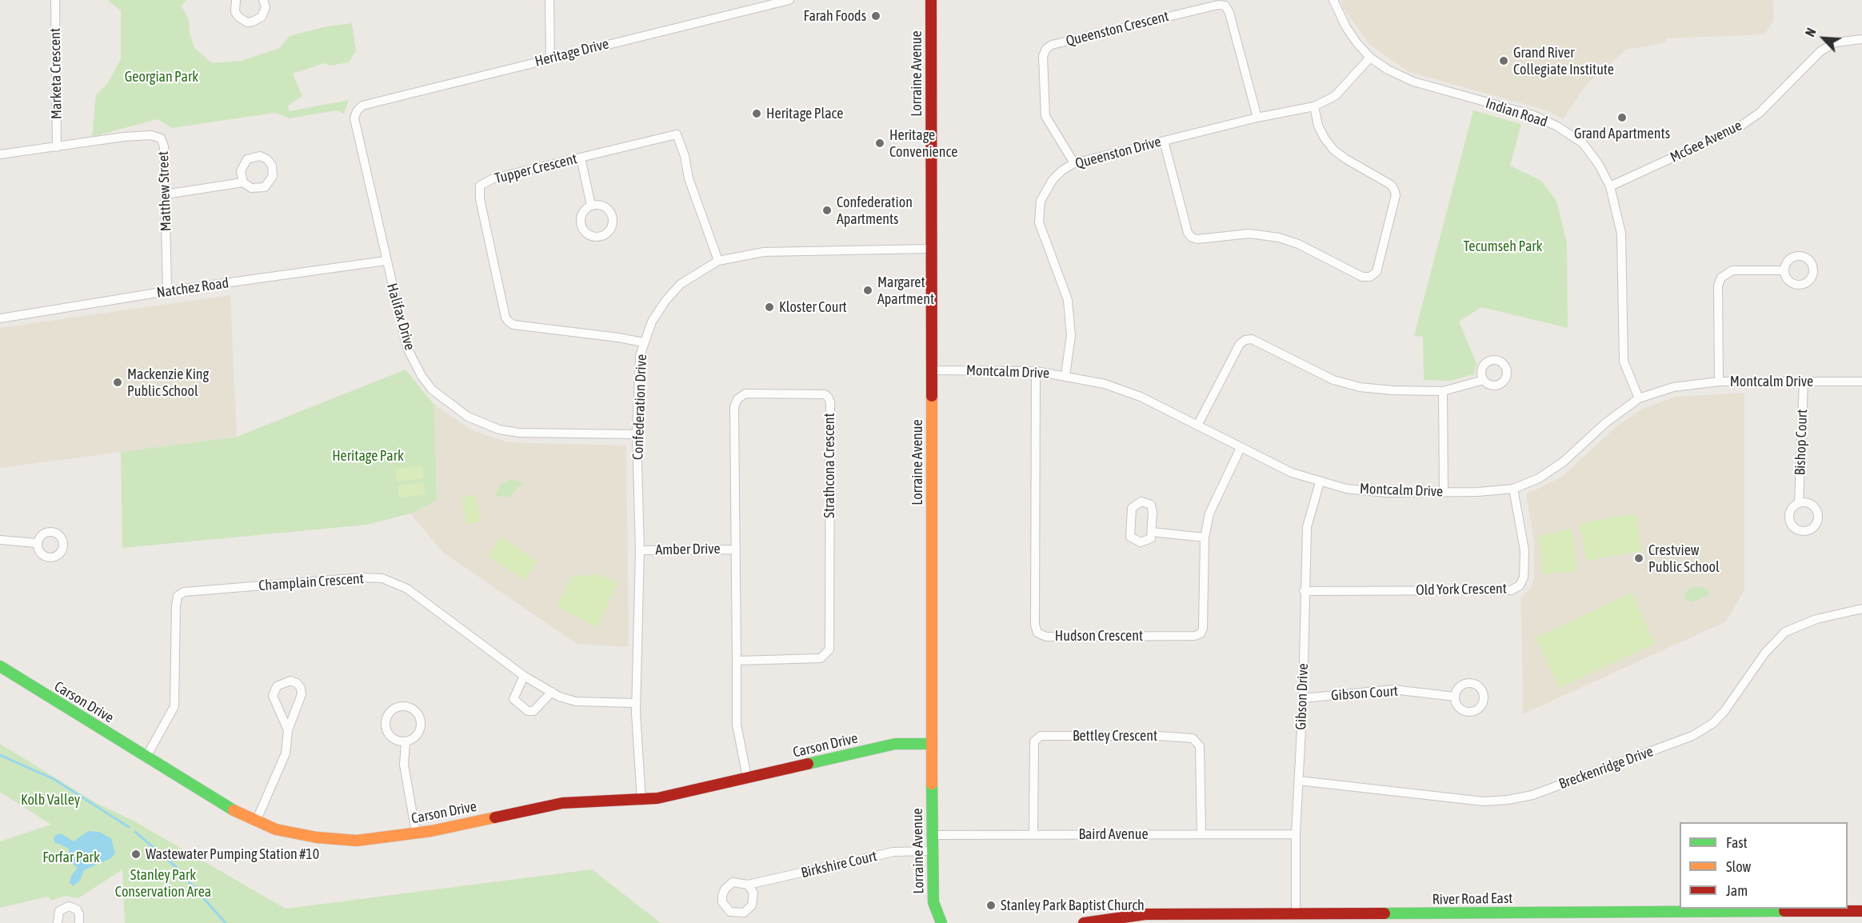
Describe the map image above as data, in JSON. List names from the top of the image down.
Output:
{
  "streets": {
    "street": [
      "Queenston Crescent",
      "Heritage Drive",
      "Marketa Crescent",
      "Lorraine Avenue",
      "Indian Road",
      "McGee Avenue",
      "Queenston Drive",
      "Tupper Crescent",
      "Matthew Street",
      "Natchez Road",
      "Halifax Drive",
      "Montcalm Drive",
      "Confederation Drive",
      "Bishop Court",
      "Strathcona Crescent",
      "Amber Drive",
      "Champlain Crescent",
      "Old York Crescent",
      "Hudson Crescent",
      "Gibson Court",
      "Gibson Drive",
      "Carson Drive",
      "Bettley Crescent",
      "Breckenridge Drive",
      "Baird Avenue",
      "Birkshire Court",
      "River Road East"
    ]
  },
  "crossings": [
    ["Queenston Crescent", "Queenston Drive"],
    ["Heritage Drive", "Halifax Drive"],
    ["Marketa Crescent", "Matthew Street"],
    ["Lorraine Avenue", "Montcalm Drive"],
    ["Lorraine Avenue", "Confederation Drive"],
    ["Lorraine Avenue", "Carson Drive"],
    ["Lorraine Avenue", "Baird Avenue"],
    ["Lorraine Avenue", "Birkshire Court"],
    ["Indian Road", "McGee Avenue"],
    ["Indian Road", "Queenston Drive"],
    ["Indian Road", "Montcalm Drive"],
    ["Queenston Drive", "Montcalm Drive"],
    ["Tupper Crescent", "Confederation Drive"],
    ["Matthew Street", "Natchez Road"],
    ["Natchez Road", "Halifax Drive"],
    ["Halifax Drive", "Confederation Drive"],
    ["Montcalm Drive", "Bishop Court"],
    ["Montcalm Drive", "Old York Crescent"],
    ["Montcalm Drive", "Hudson Crescent"],
    ["Montcalm Drive", "Gibson Drive"],
    ["Confederation Drive", "Amber Drive"],
    ["Confederation Drive", "Champlain Crescent"],
    ["Confederation Drive", "Carson Drive"],
    ["Strathcona Crescent", "Amber Drive"],
    ["Strathcona Crescent", "Carson Drive"],
    ["Champlain Crescent", "Carson Drive"],
    ["Old York Crescent", "Gibson Drive"],
    ["Gibson Court", "Gibson Drive"],
    ["Gibson Drive", "Breckenridge Drive"],
    ["Gibson Drive", "Baird Avenue"],
    ["Gibson Drive", "River Road East"],
    ["Bettley Crescent", "Baird Avenue"]
  ],
  "parks": [
    "Georgian Park",
    "Tecumseh Park",
    "Heritage Park",
    "Kolb Valley",
    "Forfar Park",
    "Stanley Park Conservation Area"
  ],
  "places": [
    "Farah Foods",
    "Grand River Collegiate Institute",
    "Heritage Place",
    "Grand Apartments",
    "Heritage Convenience",
    "Confederation Apartments",
    "Margaret Apartment",
    "Kloster Court",
    "Mackenzie King Public School",
    "Crestview Public School",
    "Wastewater Pumping Station #10",
    "Stanley Park Baptist Church"
  ],
  "legend": ["Fast", "Slow", "Jam"],
  "north": "top left"
}
